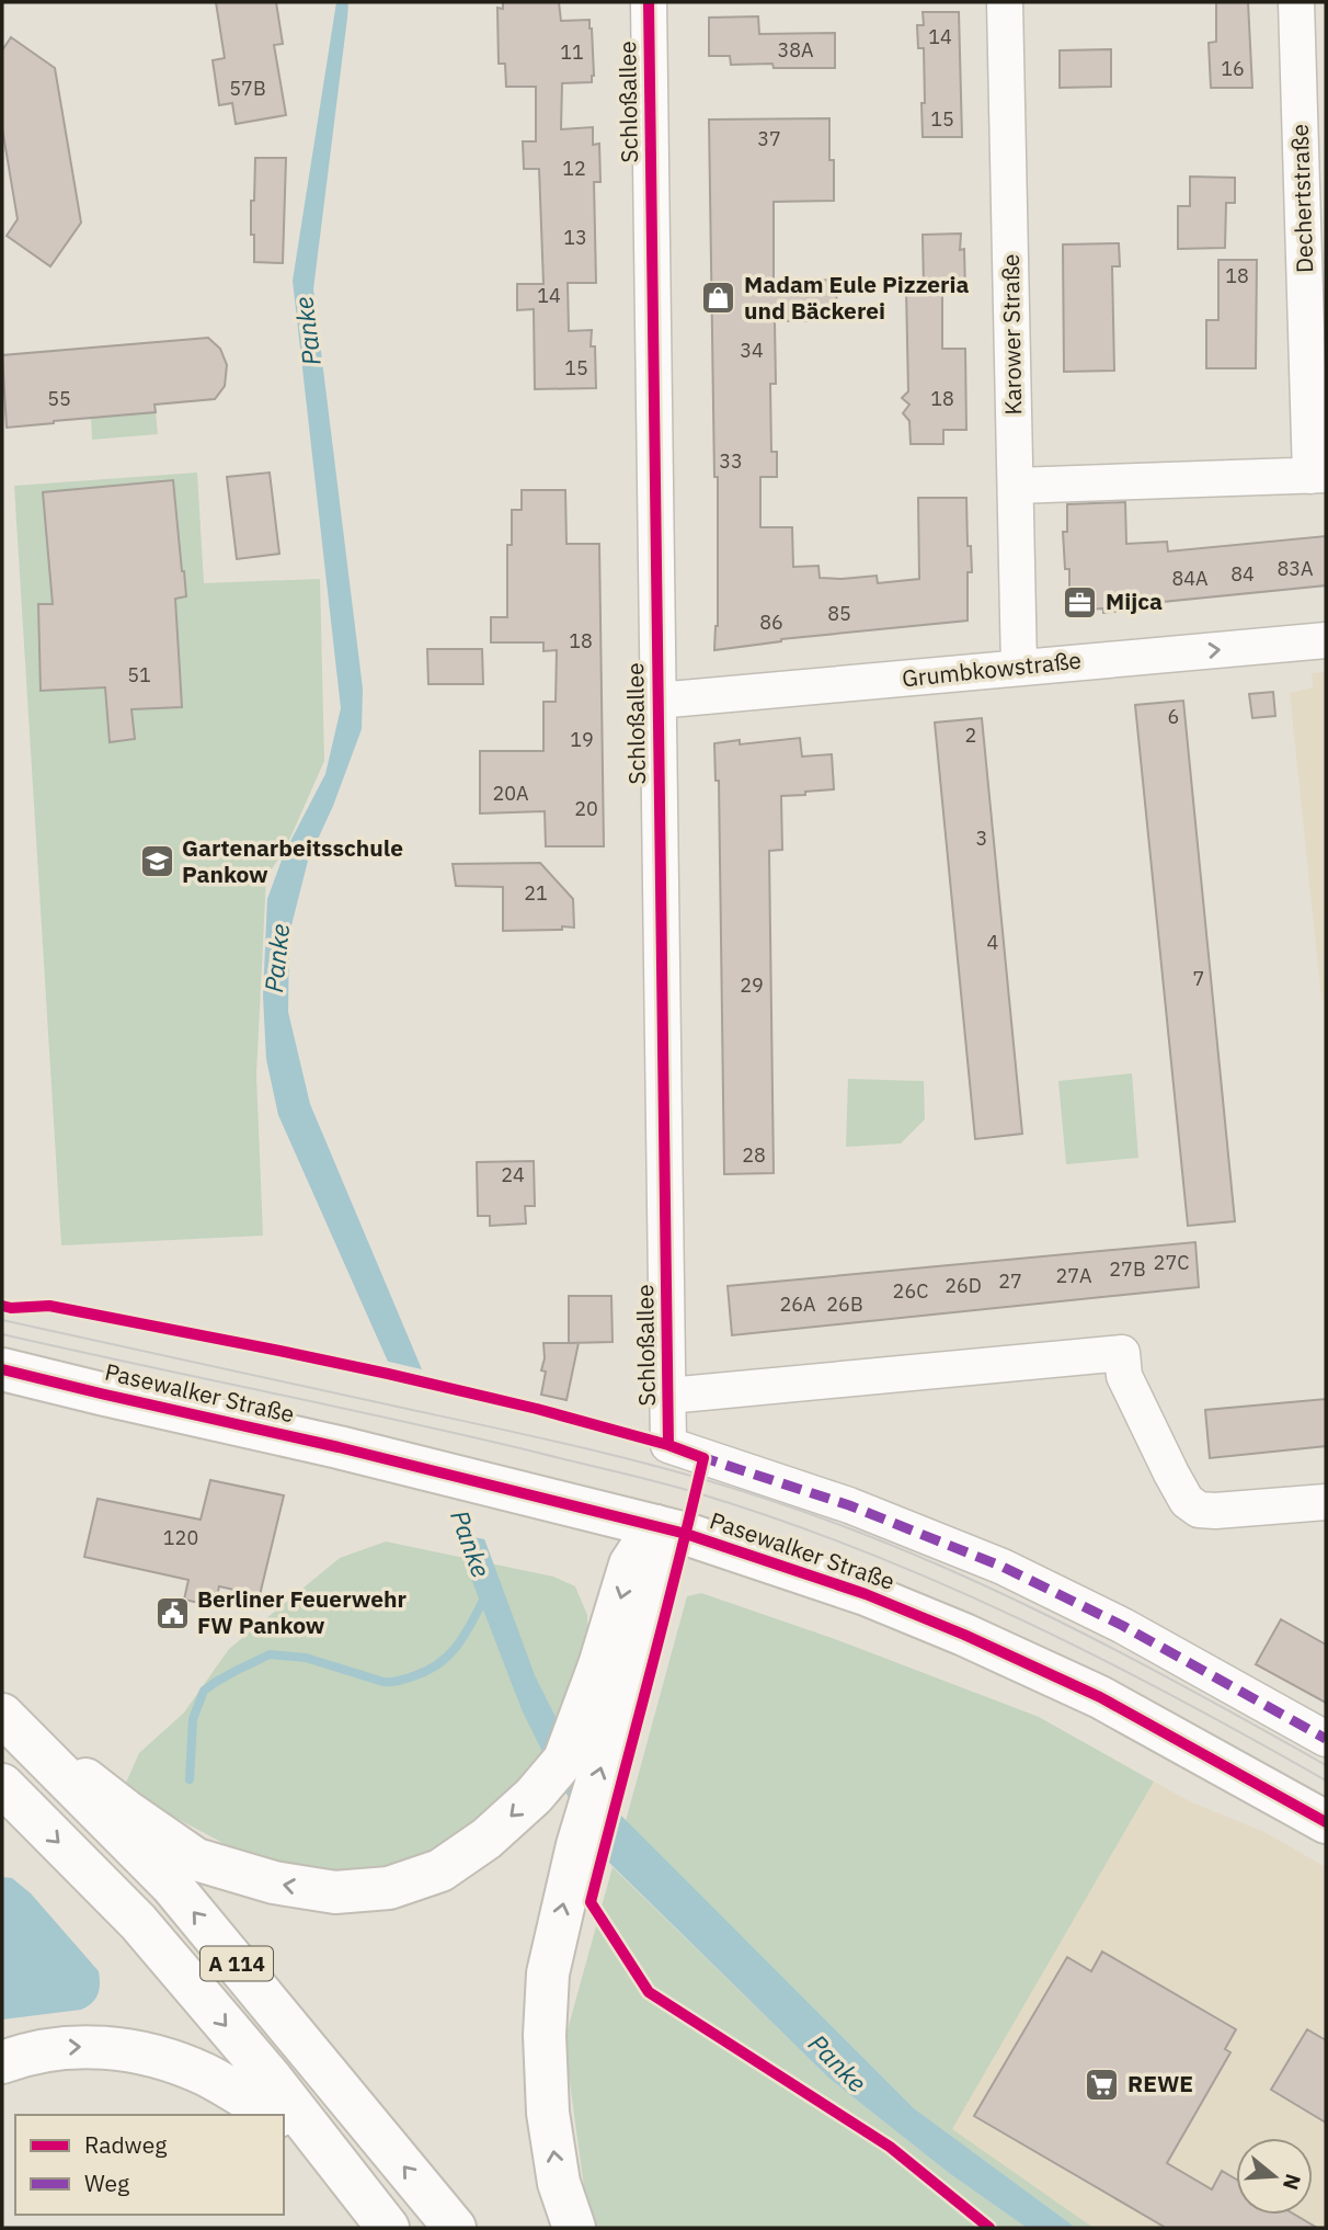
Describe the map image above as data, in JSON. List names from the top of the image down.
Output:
{
  "streets": {
    "main road": ["Pasewalker Straße", "A 114"],
    "street": [
      "Schloßallee",
      "Dechertstraße",
      "Karower Straße",
      "Grumbkowstraße"
    ]
  },
  "crossings": [
    ["Schloßallee", "Grumbkowstraße"],
    ["Dechertstraße", "Karower Straße"],
    ["Karower Straße", "Grumbkowstraße"]
  ],
  "one_way": ["Grumbkowstraße"],
  "water": ["Panke"],
  "places": {
    "shop": ["Madam Eule Pizzeria und Bäckerei"],
    "office": ["Mijca"],
    "school or university": ["Gartenarbeitsschule Pankow"],
    "public building": ["Berliner Feuerwehr FW Pankow"],
    "supermarket": ["REWE"]
  },
  "house_numbers": [
    "14",
    "38A",
    "11",
    "16",
    "57B",
    "15",
    "37",
    "12",
    "13",
    "18",
    "14",
    "34",
    "15",
    "55",
    "18",
    "33",
    "83A",
    "84",
    "84A",
    "85",
    "86",
    "18",
    "51",
    "6",
    "2",
    "19",
    "20A",
    "20",
    "3",
    "21",
    "4",
    "7",
    "29",
    "28",
    "24",
    "27C",
    "27B",
    "27A",
    "27",
    "26D",
    "26C",
    "26A",
    "26B",
    "120"
  ],
  "legend": ["Radweg", "Weg"],
  "north": "right"
}
